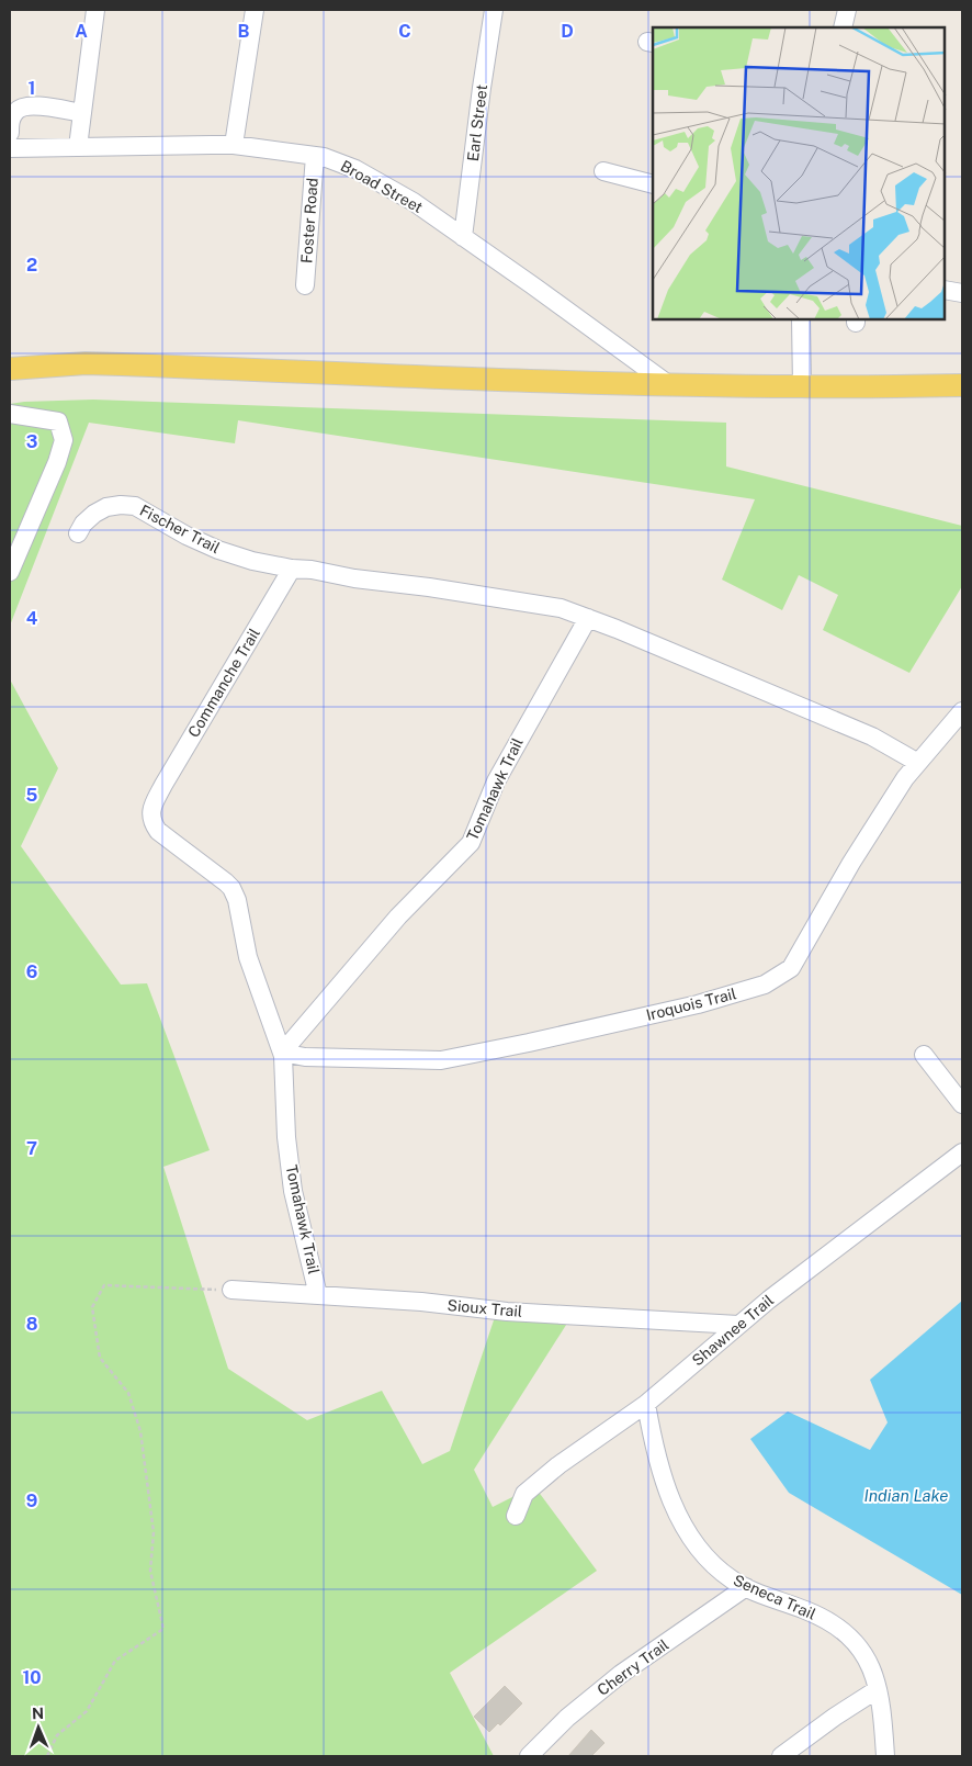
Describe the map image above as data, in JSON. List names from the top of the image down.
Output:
{
  "streets": {
    "street": [
      "Earl Street",
      "Broad Street",
      "Foster Road",
      "Fischer Trail",
      "Commanche Trail",
      "Tomahawk Trail",
      "Iroquois Trail",
      "Sioux Trail",
      "Shawnee Trail",
      "Seneca Trail",
      "Cherry Trail"
    ]
  },
  "crossings": [
    ["Earl Street", "Broad Street"],
    ["Broad Street", "Foster Road"],
    ["Fischer Trail", "Commanche Trail"],
    ["Commanche Trail", "Tomahawk Trail"],
    ["Commanche Trail", "Iroquois Trail"],
    ["Tomahawk Trail", "Iroquois Trail"],
    ["Tomahawk Trail", "Sioux Trail"],
    ["Sioux Trail", "Shawnee Trail"],
    ["Shawnee Trail", "Seneca Trail"],
    ["Seneca Trail", "Cherry Trail"]
  ],
  "water": ["Indian Lake"],
  "north": "top",
  "grid": {
    "columns": [
      "A",
      "B",
      "C",
      "D"
    ],
    "rows": [
      "1",
      "2",
      "3",
      "4",
      "5",
      "6",
      "7",
      "8",
      "9",
      "10"
    ]
  }
}
